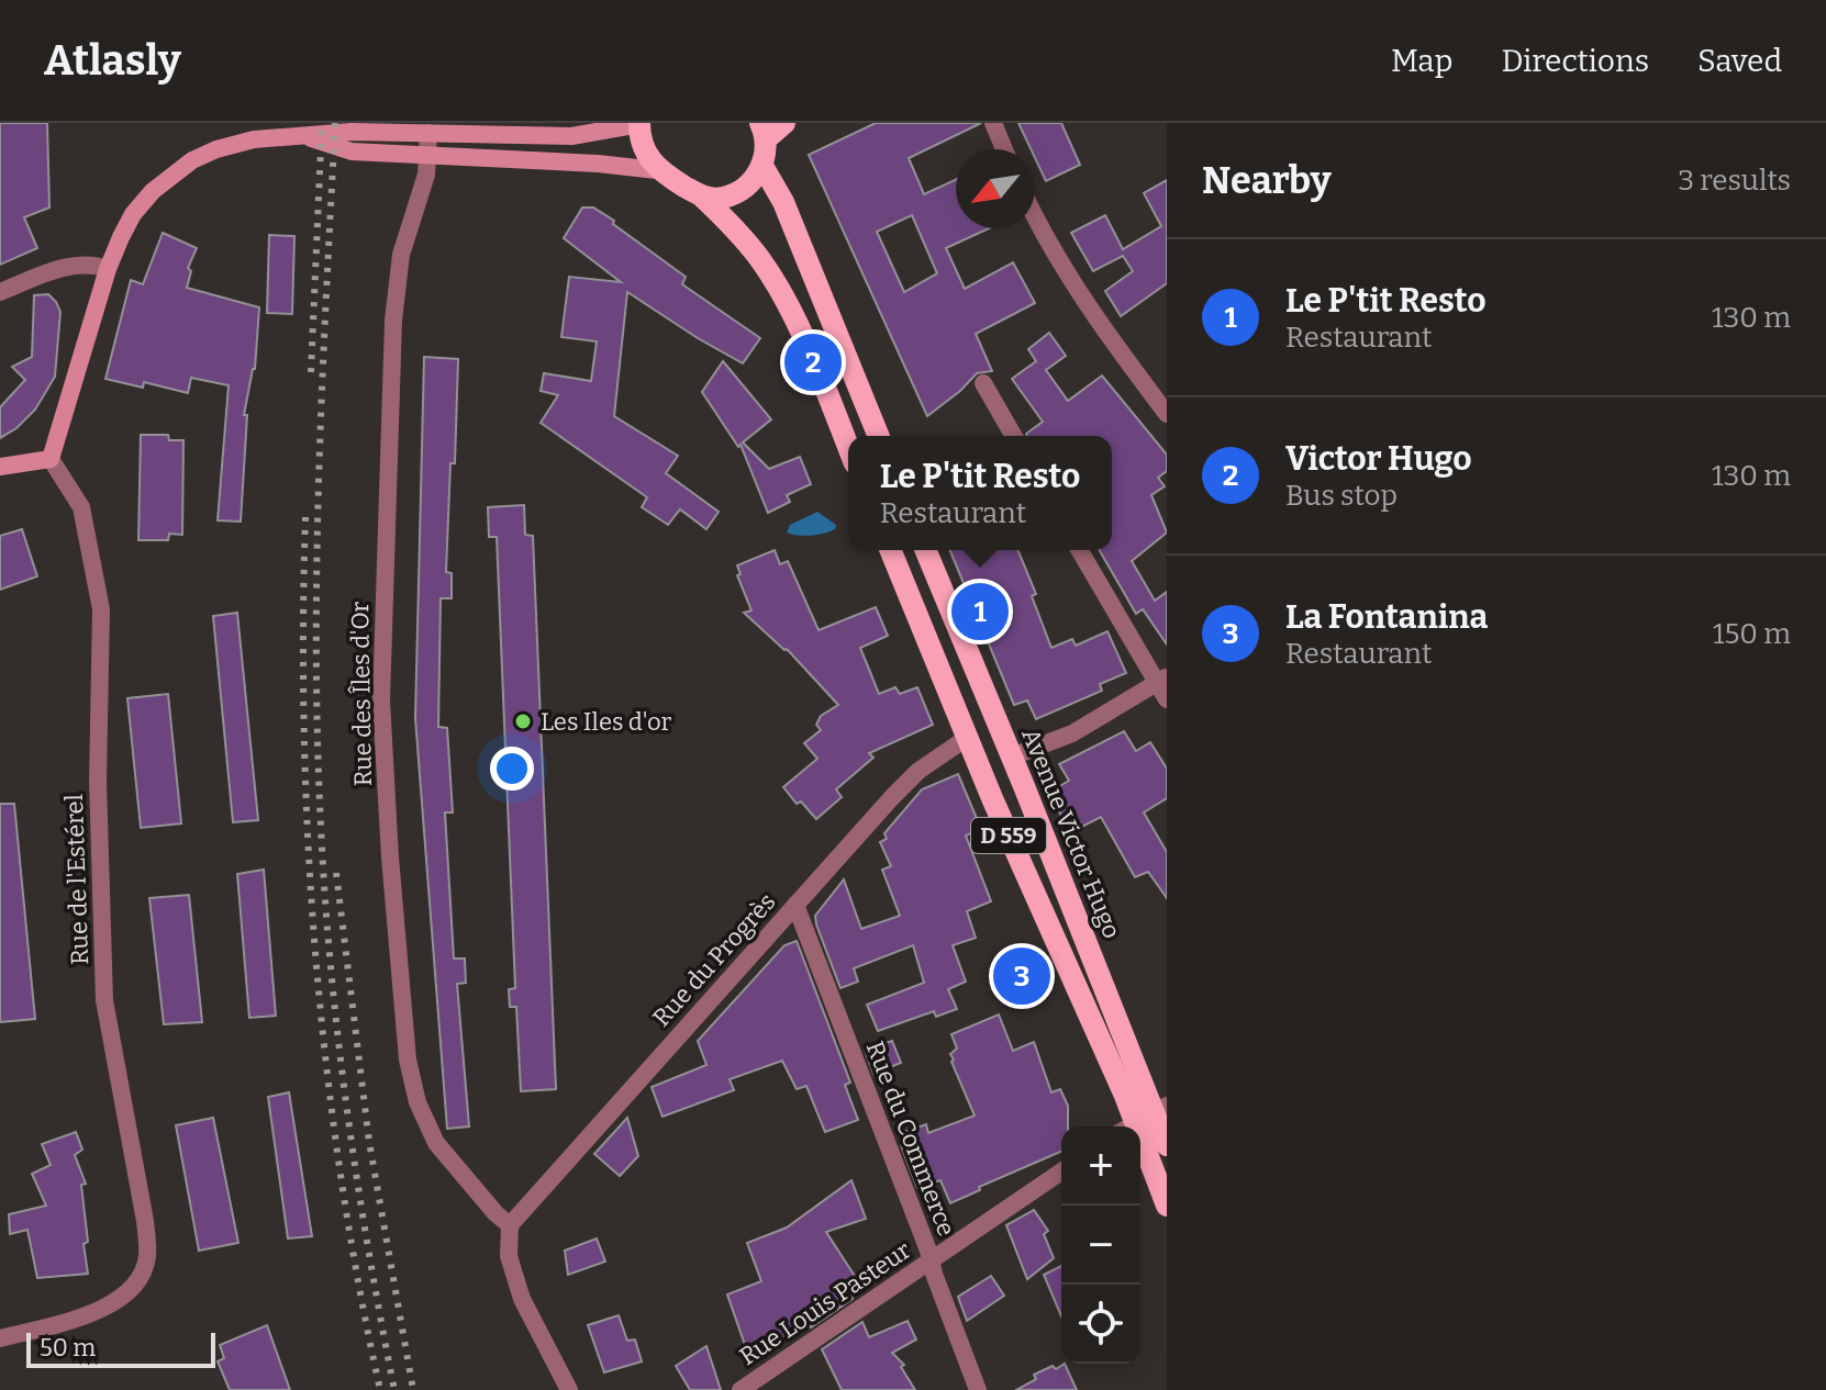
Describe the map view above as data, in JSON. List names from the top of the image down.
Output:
{
  "streets": {
    "main road": ["Avenue Victor Hugo", "D 559"],
    "street": [
      "Rue des Îles d'Or",
      "Rue de l'Estérel",
      "Rue du Progrès",
      "Rue du Commerce",
      "Rue Louis Pasteur"
    ]
  },
  "crossings": [
    ["Rue des Îles d'Or", "Rue du Progrès"],
    ["D 559", "Rue du Progrès"],
    ["Rue du Progrès", "Rue du Commerce"],
    ["Rue du Commerce", "Rue Louis Pasteur"]
  ],
  "places": ["Les Iles d'or"],
  "scale_bar": "50 m",
  "north": "bottom left",
  "page": {
    "header": "Atlasly",
    "nav": ["Map", "Directions", "Saved"],
    "heading": ["Nearby", "3 results"],
    "list": [
      {
        "mark": "1",
        "name": "Le P'tit Resto",
        "note": "Restaurant",
        "value": "130 m"
      },
      {
        "mark": "2",
        "name": "Victor Hugo",
        "note": "Bus stop",
        "value": "130 m"
      },
      {
        "mark": "3",
        "name": "La Fontanina",
        "note": "Restaurant",
        "value": "150 m"
      }
    ],
    "pins": ["2", "1", "3"],
    "popup": ["Le P'tit Resto", "Restaurant"],
    "map_buttons": ["+", "−"],
    "scale": "50 m"
  }
}
